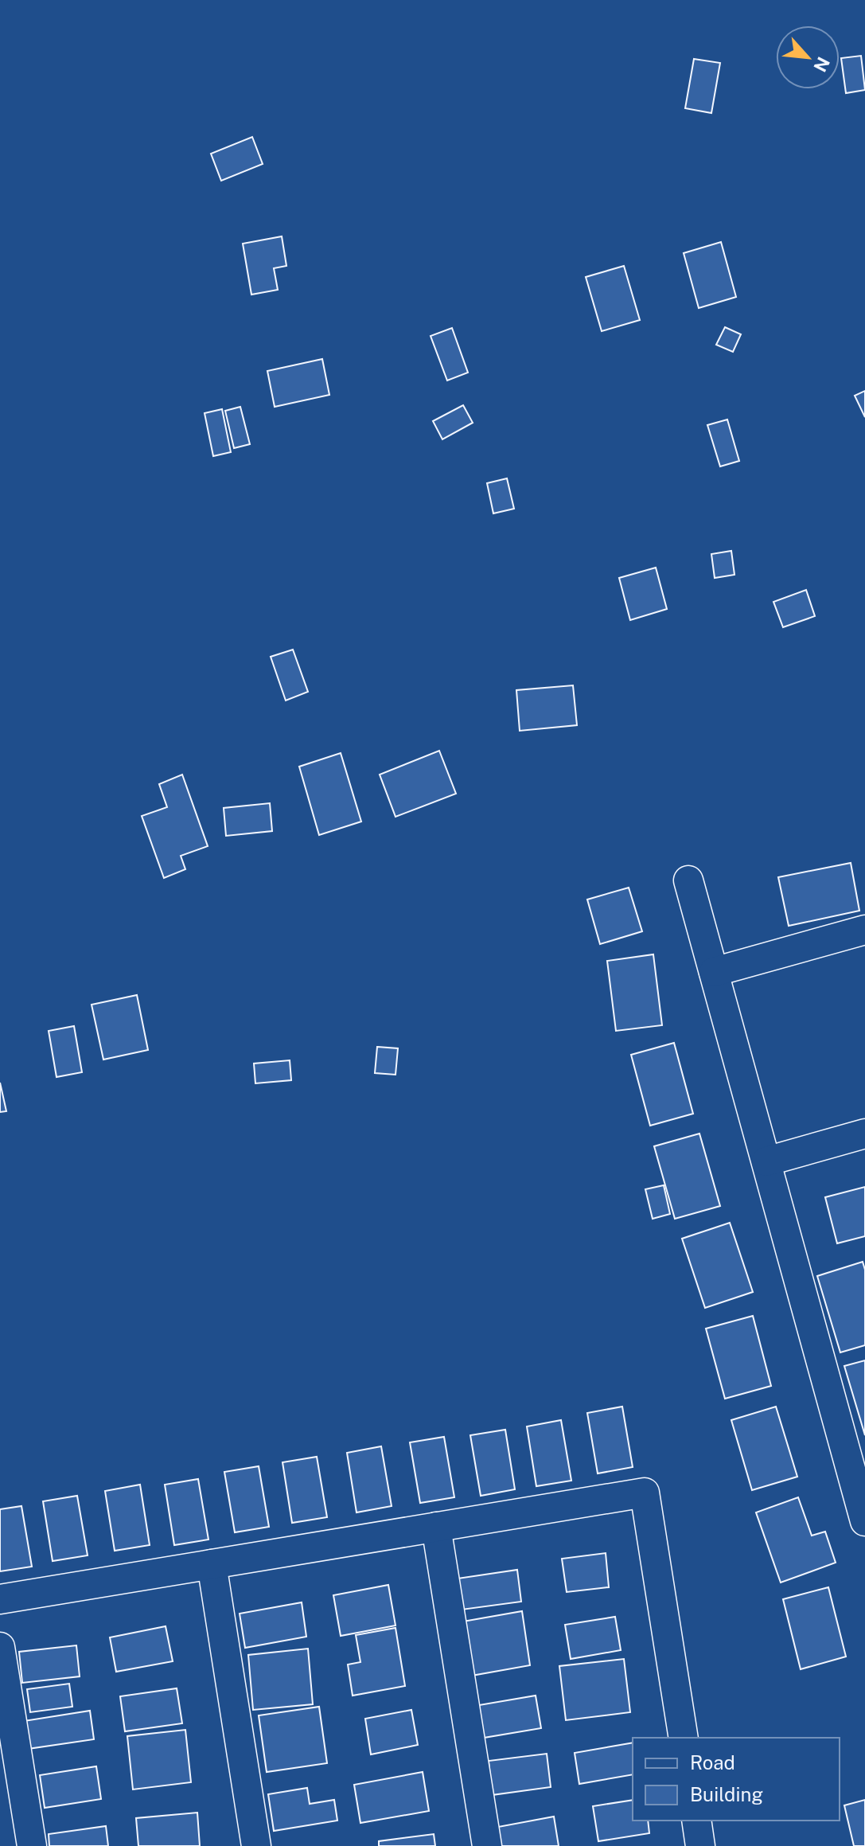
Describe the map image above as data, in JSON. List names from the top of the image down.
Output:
{
  "legend": ["Road", "Building"],
  "north": "bottom right"
}
